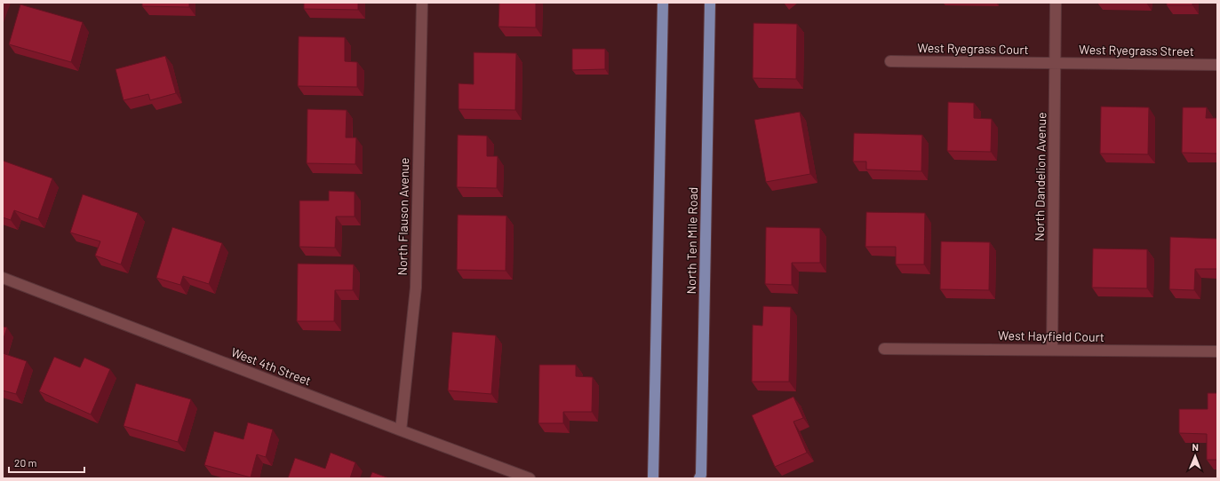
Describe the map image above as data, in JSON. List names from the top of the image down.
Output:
{
  "streets": {
    "main road": ["North Ten Mile Road"],
    "street": [
      "West Ryegrass Court",
      "West Ryegrass Street",
      "North Dandelion Avenue",
      "North Flauson Avenue",
      "West Hayfield Court",
      "West 4th Street"
    ]
  },
  "crossings": [
    ["West Ryegrass Court", "West Ryegrass Street"],
    ["West Ryegrass Court", "North Dandelion Avenue"],
    ["West Ryegrass Street", "North Dandelion Avenue"],
    ["North Dandelion Avenue", "West Hayfield Court"],
    ["North Flauson Avenue", "West 4th Street"]
  ],
  "scale_bar": "20 m",
  "north": "top"
}
